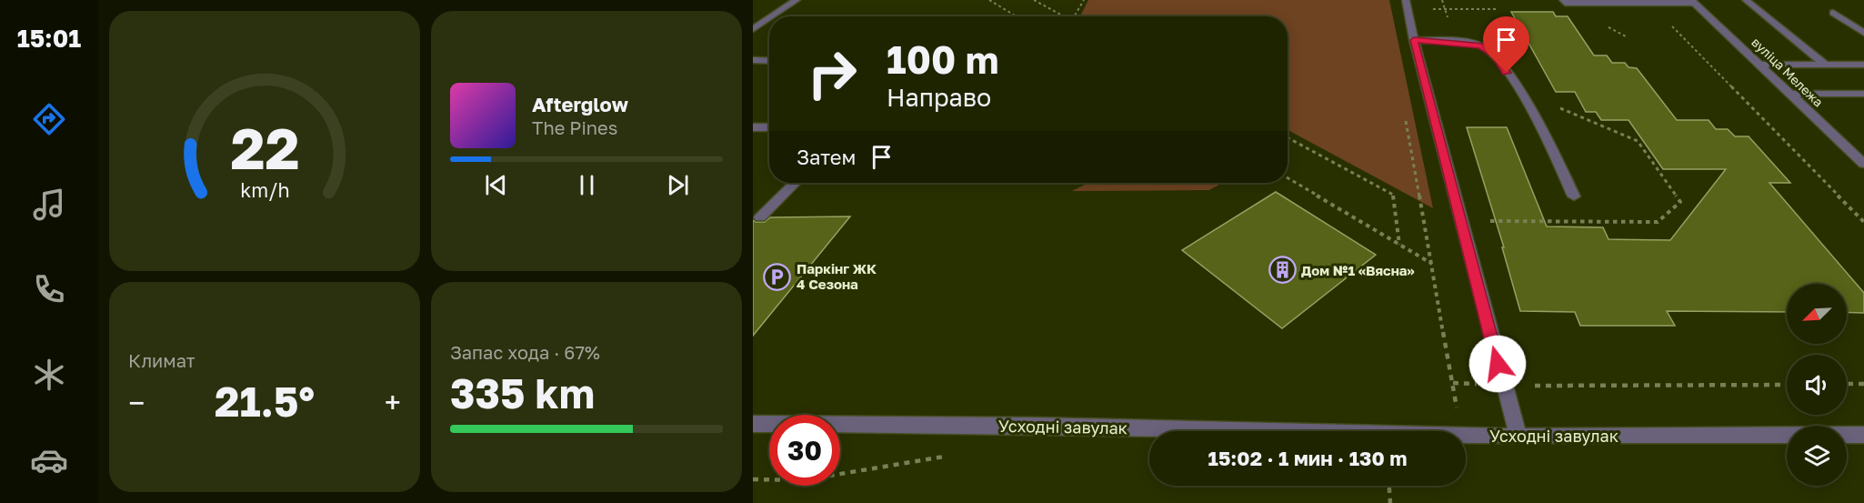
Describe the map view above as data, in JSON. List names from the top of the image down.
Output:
{
  "streets": {
    "street": ["вуліца Мележа", "Усходні завулак"]
  },
  "places": {
    "building": ["Дом №1 «Вясна»"],
    "parking": ["Паркінг ЖК 4 Сезона"]
  },
  "north": "bottom left",
  "page": {
    "tabs": "15:01",
    "turn": ["100 m", "Направо"],
    "song": ["Afterglow", "The Pines"],
    "then": "Затем",
    "tile": [
      "Климат",
      ["Запас хода · 67%", "335 km"]
    ],
    "heat": ["−", "21.5°", "+"],
    "limit": "30",
    "trip": "15:02 · 1 мин · 130 m",
    "gauge": ["22", "km/h"]
  }
}
